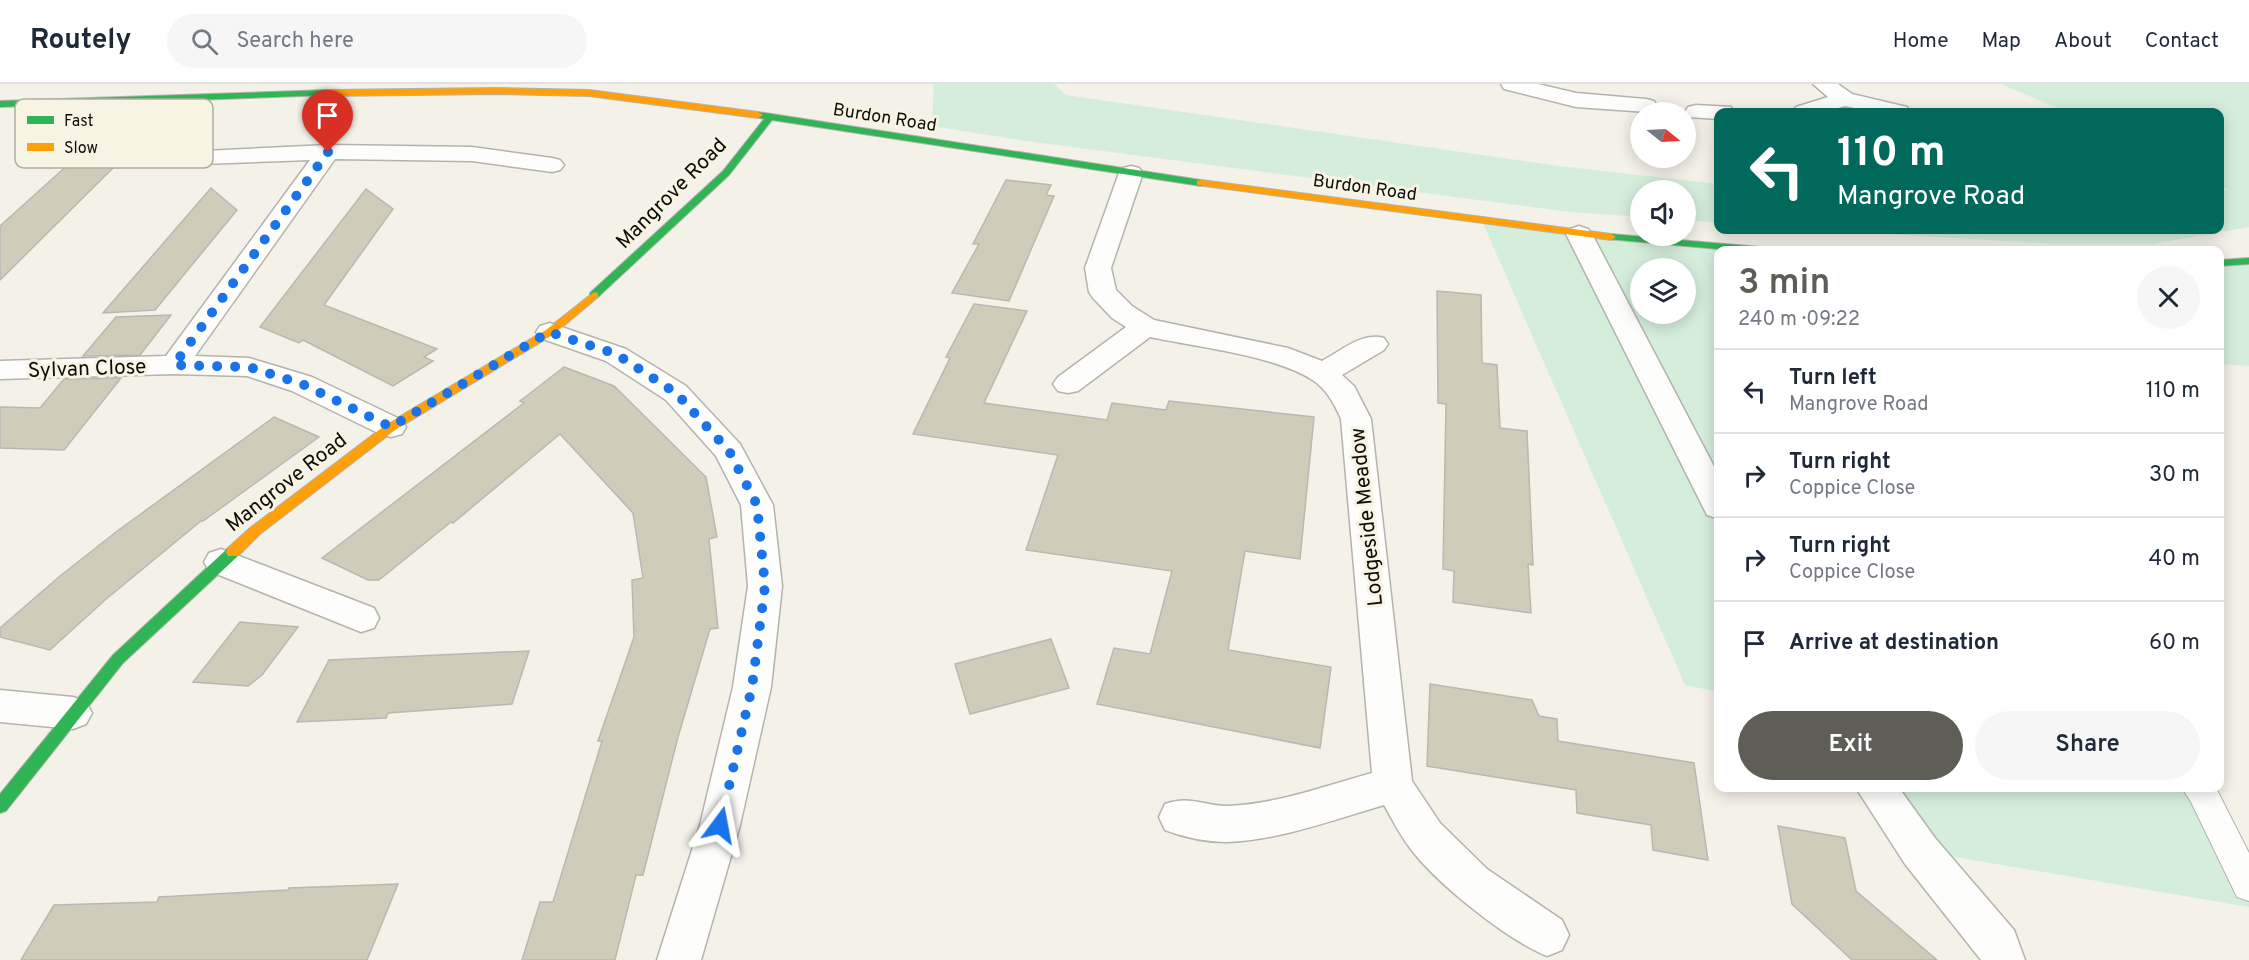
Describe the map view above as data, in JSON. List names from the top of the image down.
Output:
{
  "streets": {
    "street": [
      "Burdon Road",
      "Mangrove Road",
      "Sylvan Close",
      "Lodgeside Meadow"
    ]
  },
  "crossings": [
    ["Burdon Road", "Mangrove Road"],
    ["Burdon Road", "Lodgeside Meadow"],
    ["Mangrove Road", "Sylvan Close"]
  ],
  "legend": ["Fast", "Slow"],
  "north": "right",
  "page": {
    "header": "Routely",
    "search": "Search here",
    "nav": [
      "Home",
      "Map",
      "About",
      "Contact"
    ],
    "turn": ["110 m", "Mangrove Road"],
    "heading": ["3 min", "240 m · 09:22"],
    "list": [
      {
        "name": "Turn left",
        "note": "Mangrove Road",
        "value": "110 m"
      },
      {
        "name": "Turn right",
        "note": "Coppice Close",
        "value": "30 m"
      },
      {
        "name": "Turn right",
        "note": "Coppice Close",
        "value": "40 m"
      },
      {
        "name": "Arrive at destination",
        "value": "60 m"
      }
    ],
    "buttons": ["Exit", "Share"]
  }
}
